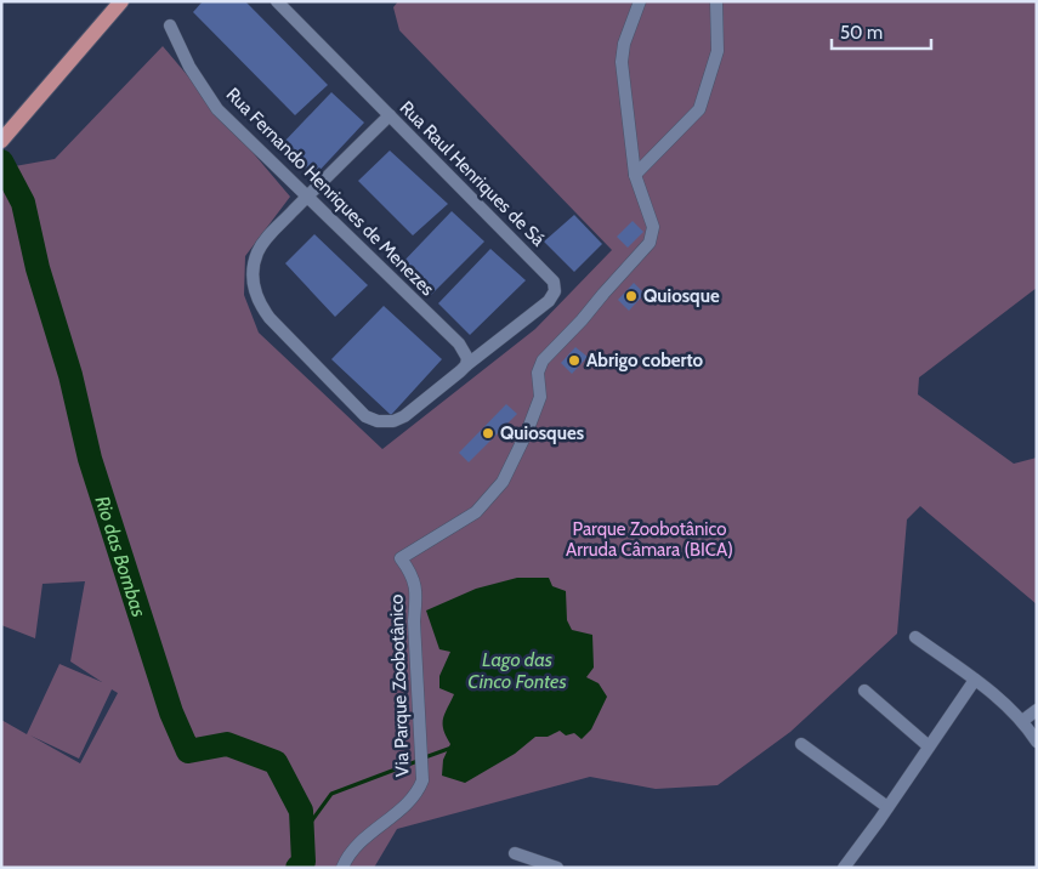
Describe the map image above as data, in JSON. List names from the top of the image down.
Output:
{
  "streets": {
    "street": ["Rua Raul Henriques de Sá", "Rua Fernando Henriques de Menezes", "Via Parque Zoobotânico"]
  },
  "crossings": [
    ["Rua Raul Henriques de Sá", "Rua Fernando Henriques de Menezes"]
  ],
  "water": ["Rio das Bombas", "Lago das Cinco Fontes"],
  "parks": ["Parque Zoobotânico Arruda Câmara (BICA)"],
  "places": ["Quiosque", "Abrigo coberto", "Quiosques"],
  "scale_bar": "50 m"
}
